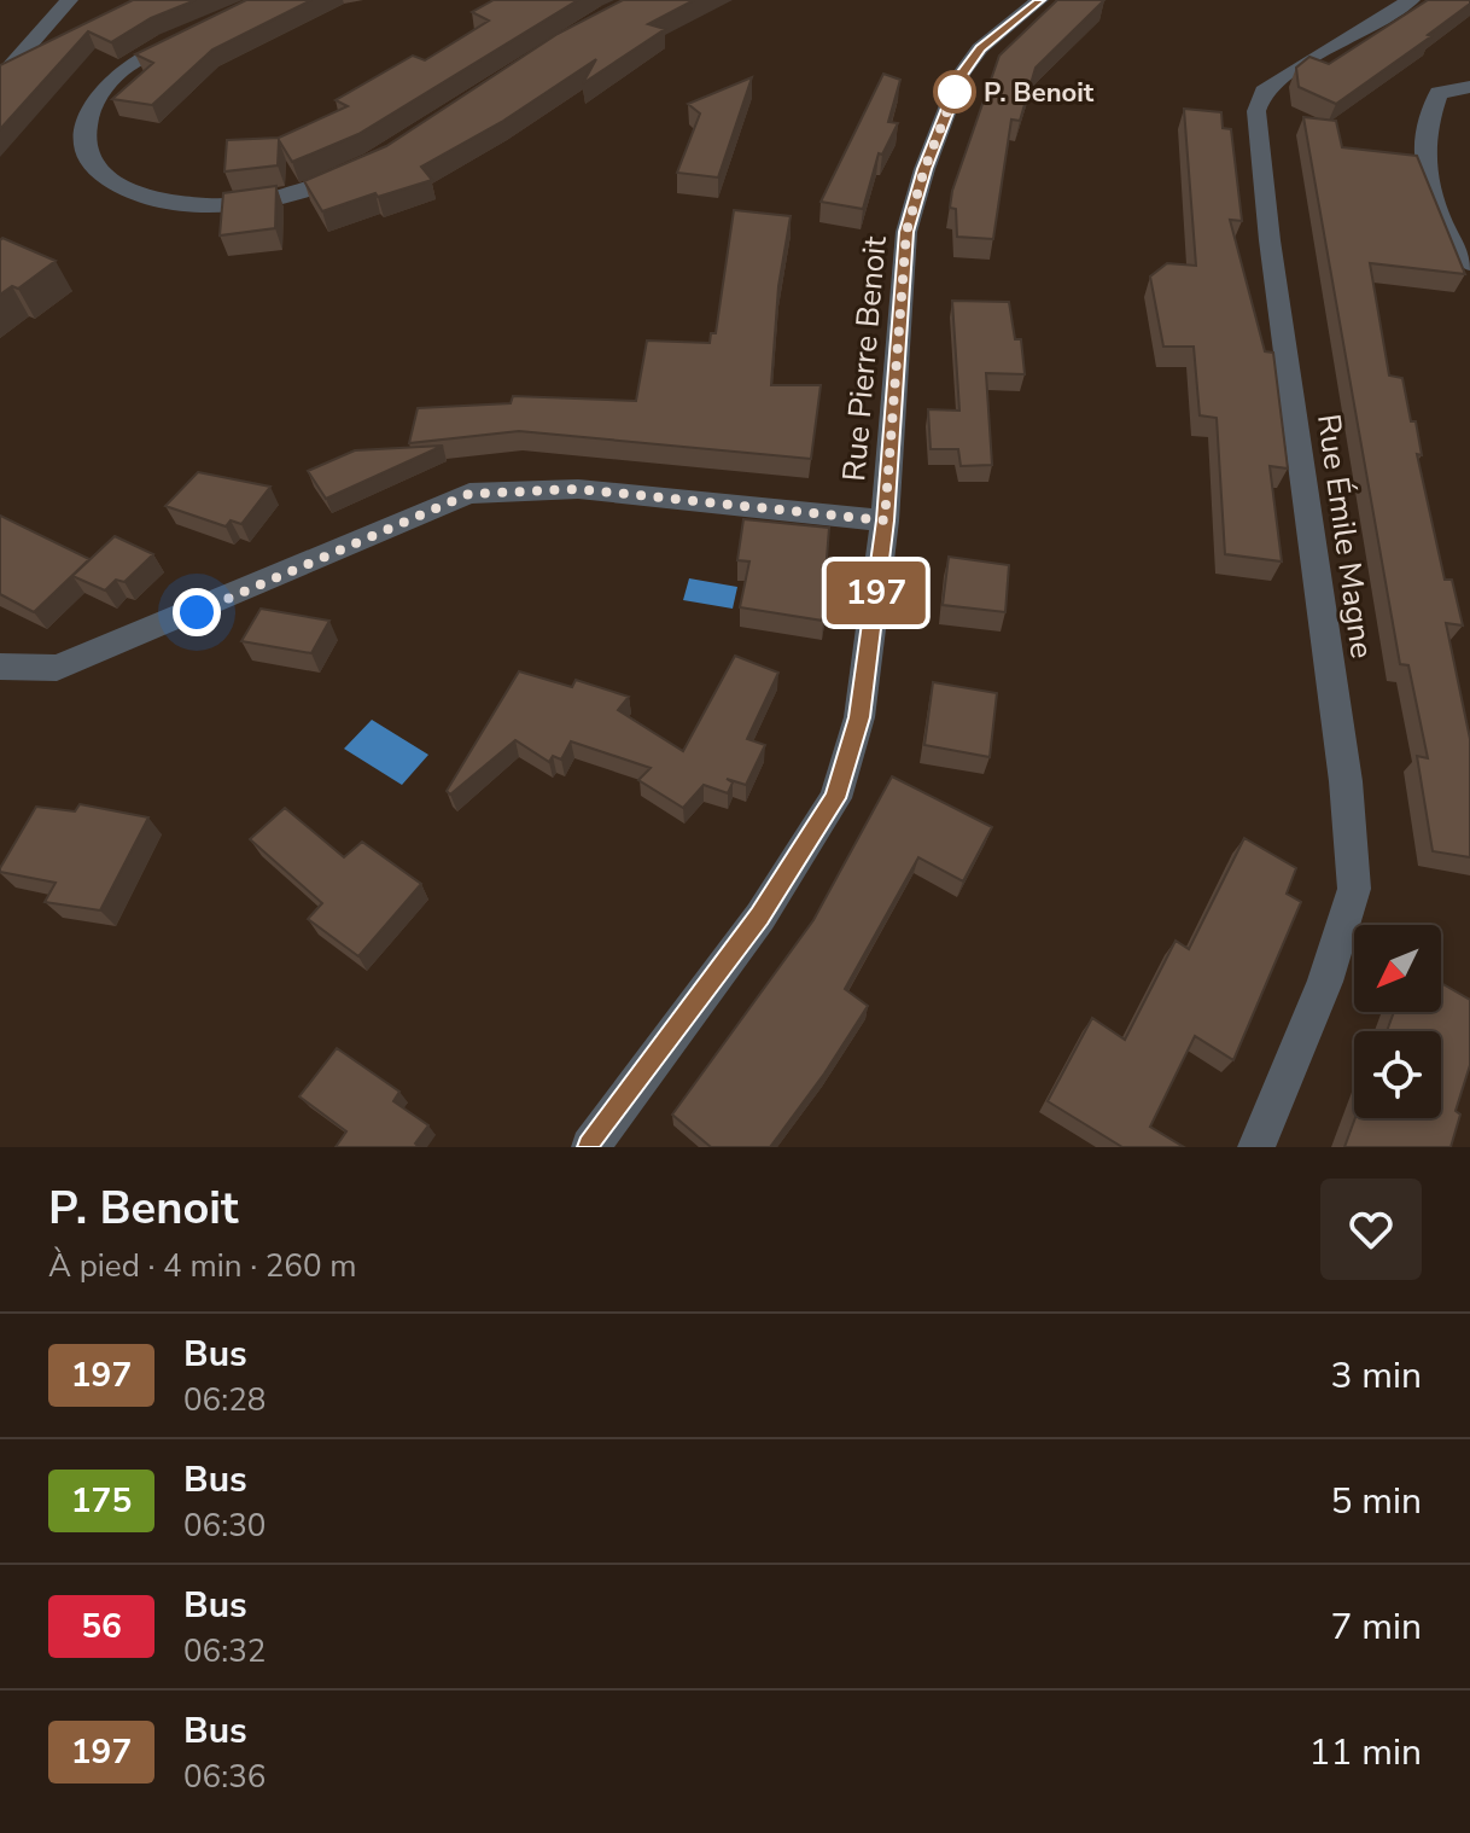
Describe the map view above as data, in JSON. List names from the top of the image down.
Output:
{
  "streets": {
    "street": ["Rue Pierre Benoit", "Rue Émile Magne"]
  },
  "places": ["P. Benoit"],
  "lines": ["bus line 197"],
  "north": "bottom left",
  "page": {
    "on_map": "197",
    "heading": ["P. Benoit", "À pied · 4 min · 260 m"],
    "list": [
      {
        "mark": "197",
        "name": "Bus",
        "note": "06:28",
        "value": "3 min"
      },
      {
        "mark": "175",
        "name": "Bus",
        "note": "06:30",
        "value": "5 min"
      },
      {
        "mark": "56",
        "name": "Bus",
        "note": "06:32",
        "value": "7 min"
      },
      {
        "mark": "197",
        "name": "Bus",
        "note": "06:36",
        "value": "11 min"
      }
    ]
  }
}
